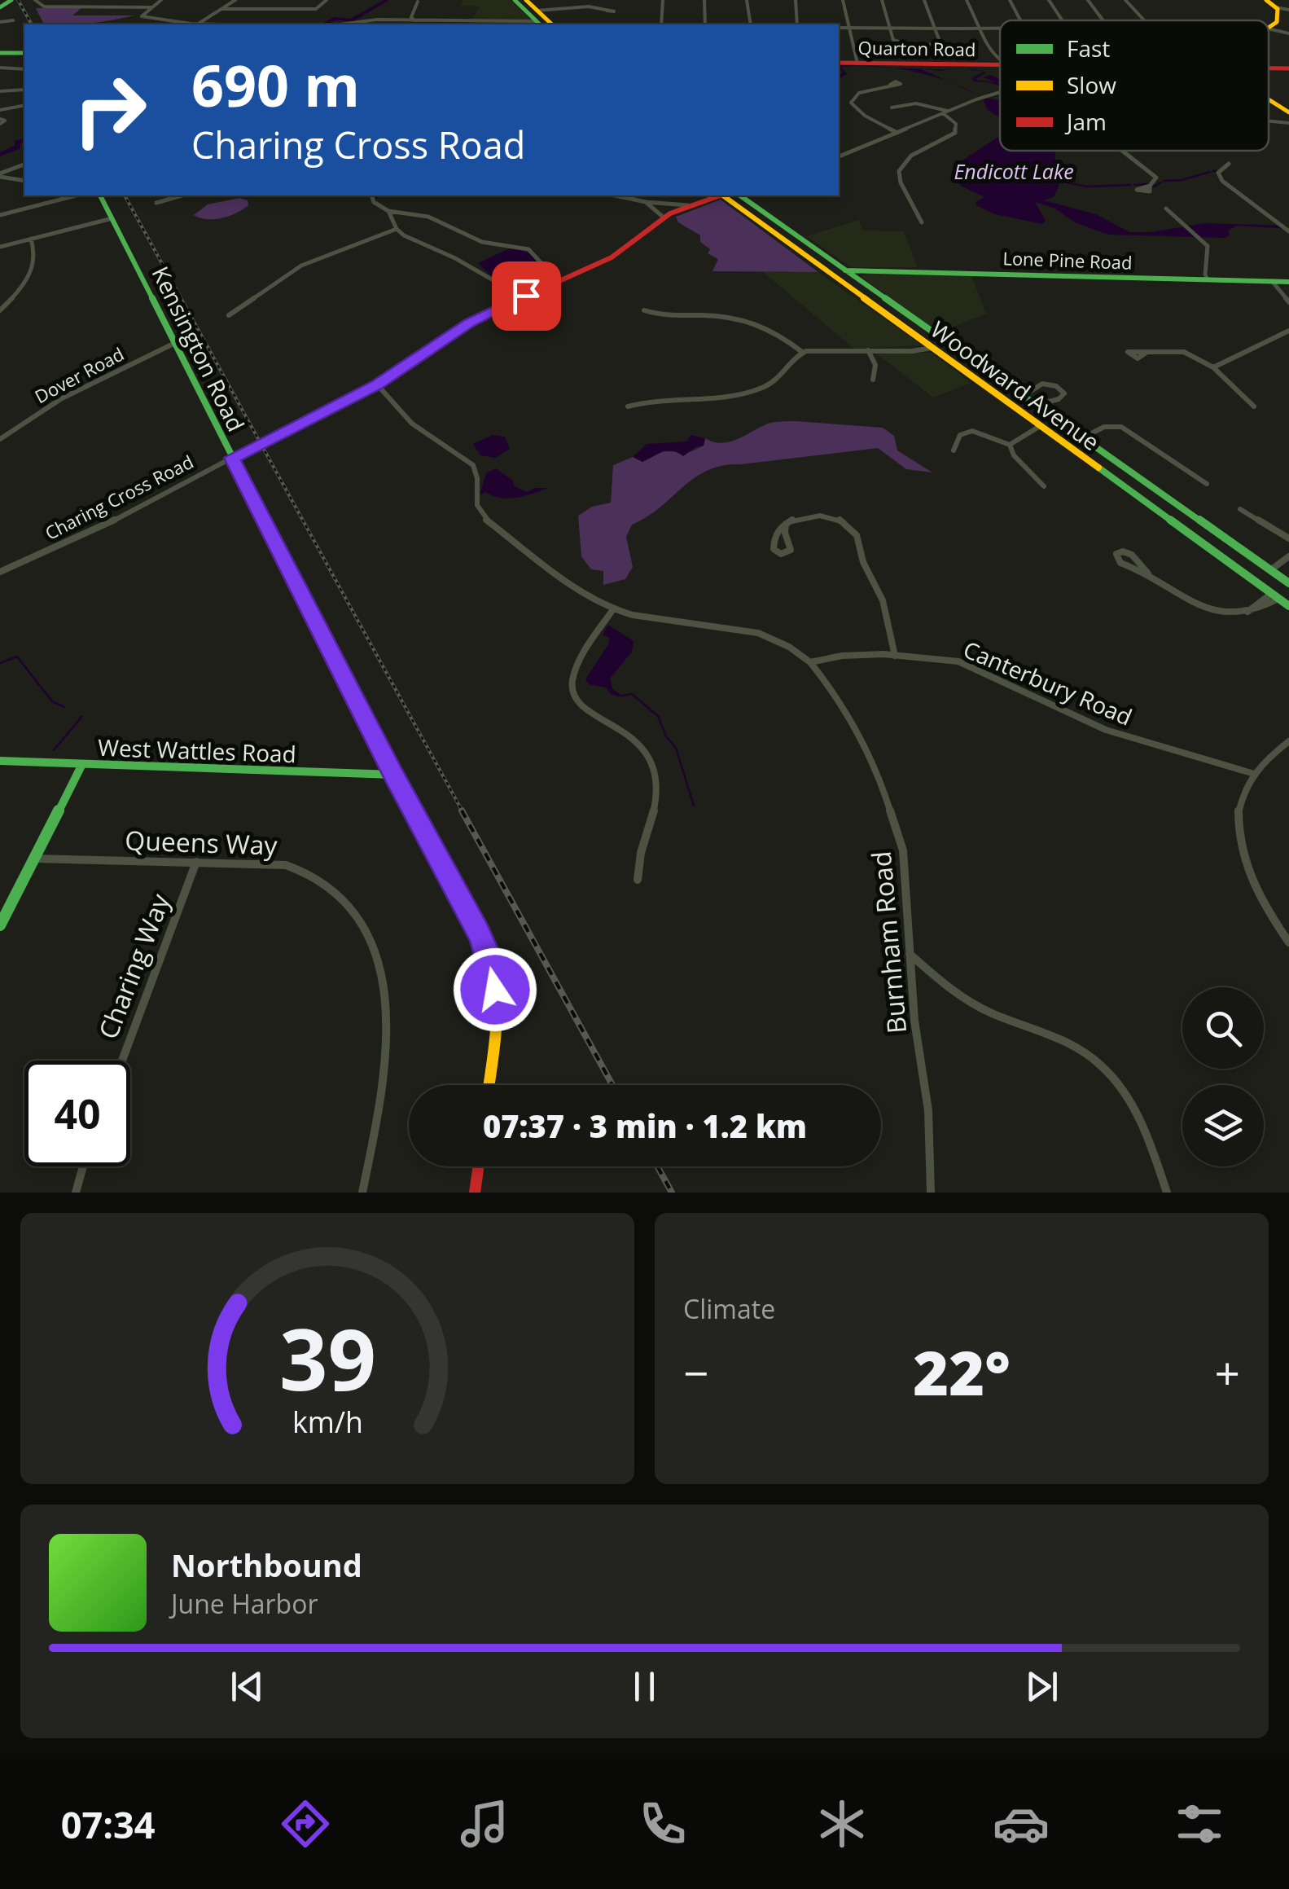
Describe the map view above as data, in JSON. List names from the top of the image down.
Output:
{
  "streets": {
    "street": [
      "Quarton Road",
      "Lone Pine Road",
      "Kensington Road",
      "Dover Road",
      "Woodward Avenue",
      "Charing Cross Road",
      "Canterbury Road",
      "West Wattles Road",
      "Queens Way",
      "Burnham Road",
      "Charing Way"
    ]
  },
  "crossings": [
    ["Lone Pine Road", "Woodward Avenue"],
    ["Kensington Road", "Dover Road"],
    ["Kensington Road", "Charing Cross Road"],
    ["Kensington Road", "West Wattles Road"],
    ["Canterbury Road", "Burnham Road"],
    ["Queens Way", "Charing Way"]
  ],
  "water": ["Endicott Lake"],
  "legend": ["Fast", "Slow", "Jam"],
  "page": {
    "turn": ["690 m", "Charing Cross Road"],
    "limit": "40",
    "trip": "07:37 · 3 min · 1.2 km",
    "tile": "Climate",
    "heat": ["−", "22°", "+"],
    "song": ["Northbound", "June Harbor"],
    "tabs": "07:34",
    "gauge": ["39", "km/h"]
  }
}
